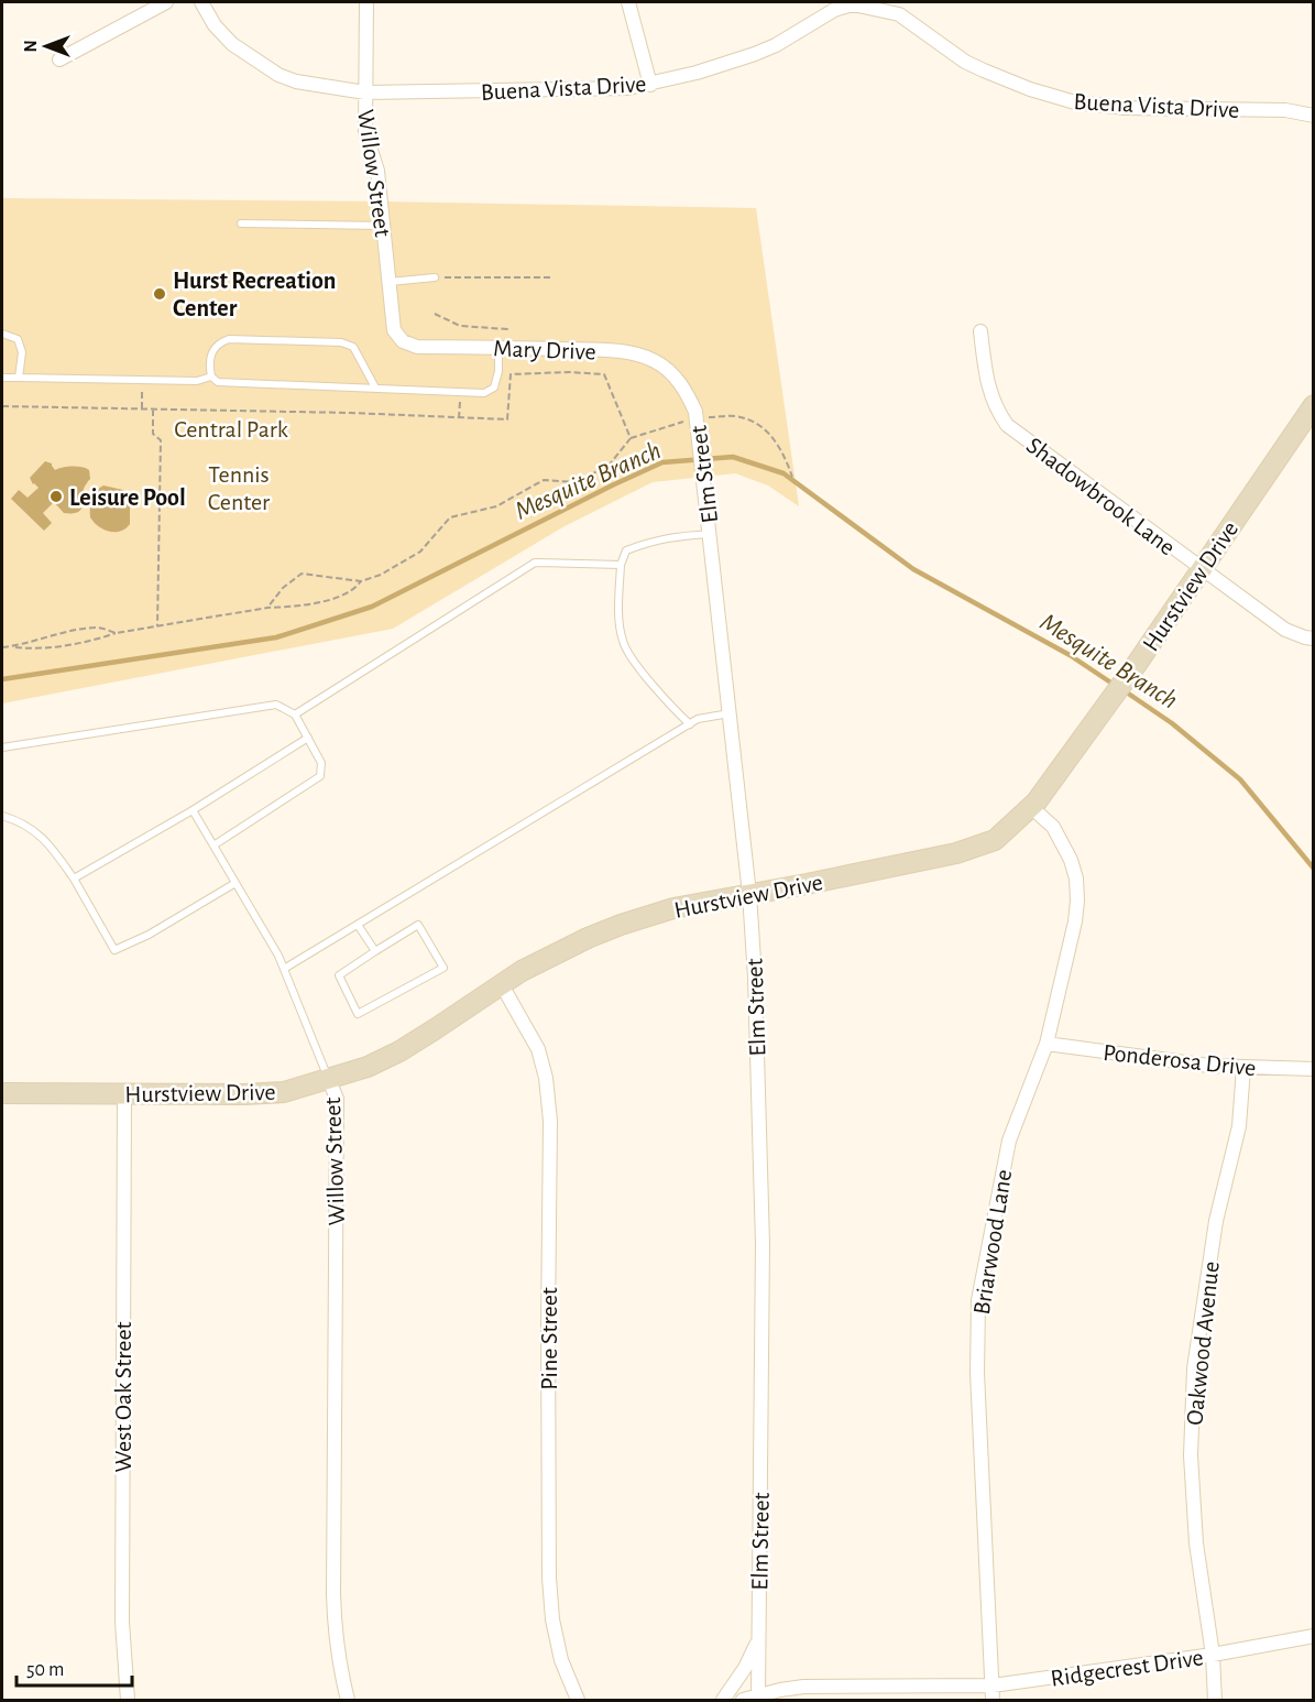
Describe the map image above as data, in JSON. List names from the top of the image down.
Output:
{
  "streets": {
    "street": [
      "Buena Vista Drive",
      "Willow Street",
      "Mary Drive",
      "Elm Street",
      "Shadowbrook Lane",
      "Hurstview Drive",
      "Ponderosa Drive",
      "Briarwood Lane",
      "Pine Street",
      "Oakwood Avenue",
      "West Oak Street",
      "Ridgecrest Drive"
    ]
  },
  "crossings": [
    ["Buena Vista Drive", "Willow Street"],
    ["Willow Street", "Mary Drive"],
    ["Willow Street", "Hurstview Drive"],
    ["Mary Drive", "Elm Street"],
    ["Elm Street", "Hurstview Drive"],
    ["Elm Street", "Ridgecrest Drive"],
    ["Shadowbrook Lane", "Hurstview Drive"],
    ["Hurstview Drive", "Briarwood Lane"],
    ["Hurstview Drive", "Pine Street"],
    ["Hurstview Drive", "West Oak Street"],
    ["Ponderosa Drive", "Briarwood Lane"],
    ["Ponderosa Drive", "Oakwood Avenue"],
    ["Briarwood Lane", "Ridgecrest Drive"],
    ["Oakwood Avenue", "Ridgecrest Drive"]
  ],
  "water": ["Mesquite Branch"],
  "parks": ["Central Park", "Tennis Center"],
  "places": ["Hurst Recreation Center", "Leisure Pool"],
  "scale_bar": "50 m",
  "north": "left"
}
